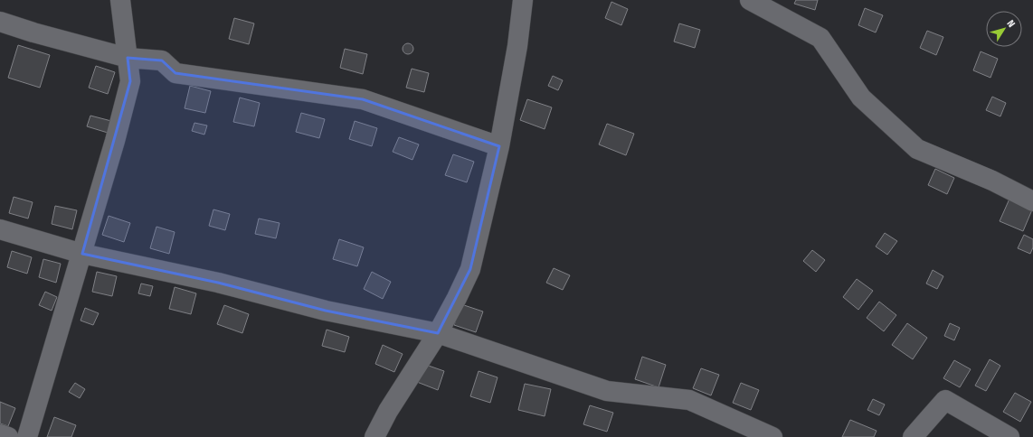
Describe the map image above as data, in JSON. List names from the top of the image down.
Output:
{
  "north": "top right"
}
